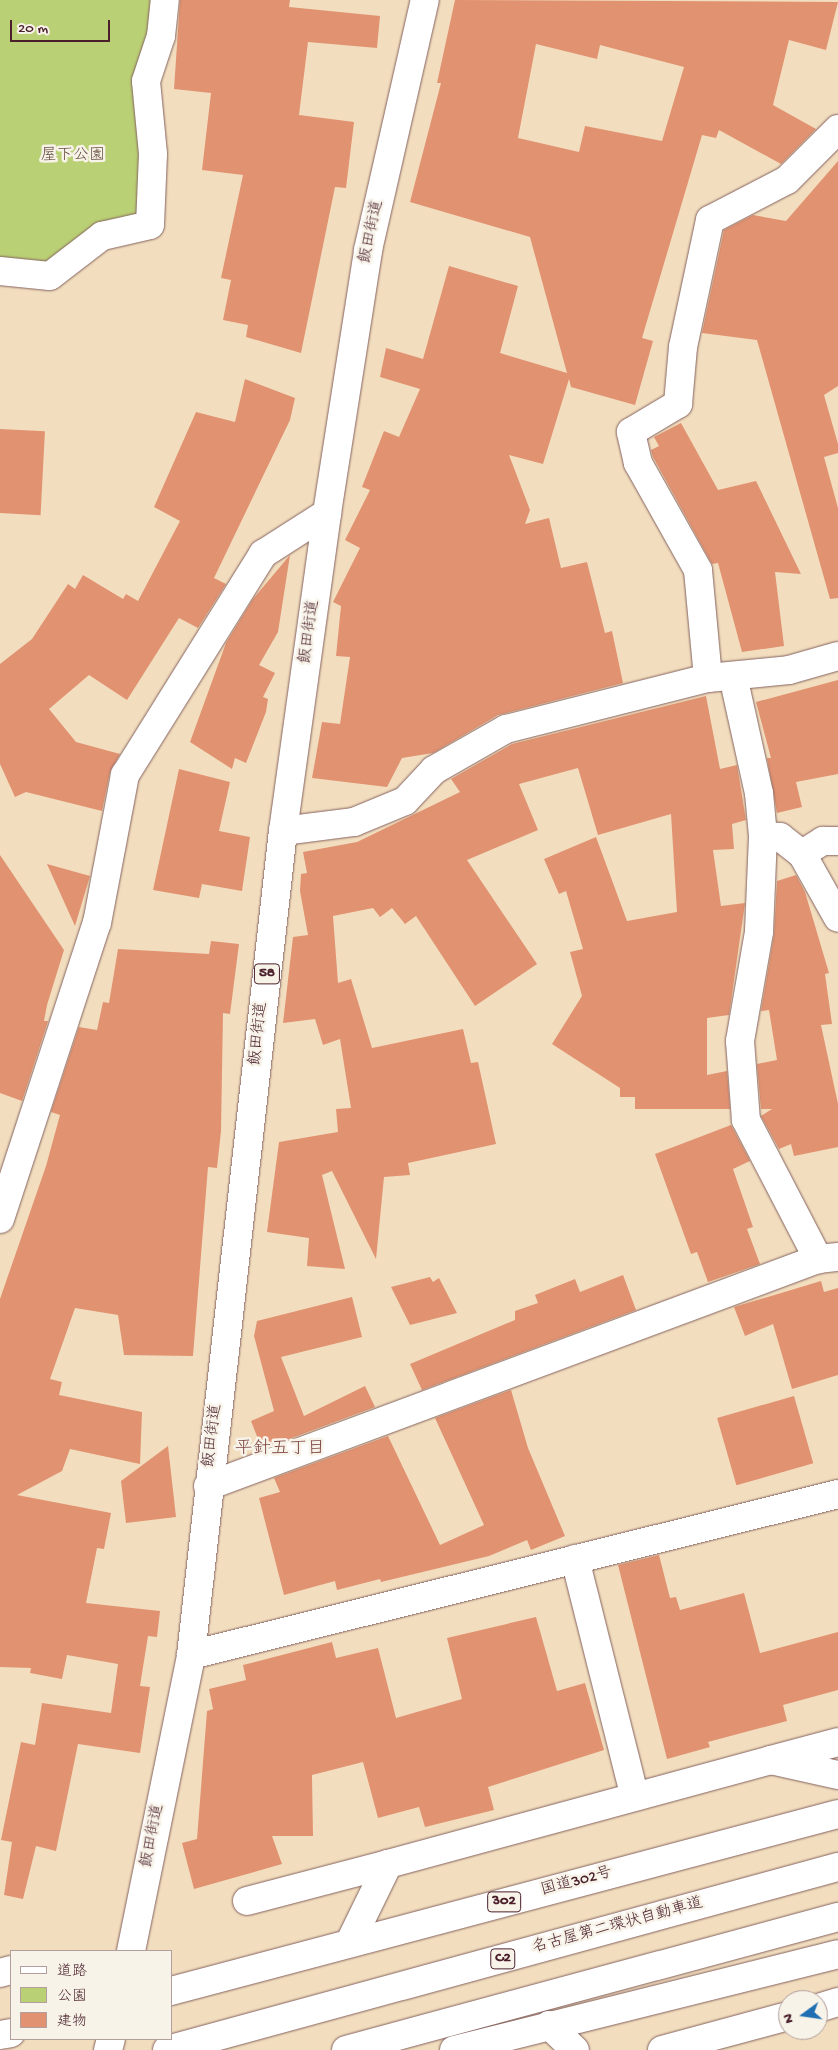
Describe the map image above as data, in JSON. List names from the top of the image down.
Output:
{
  "streets": {
    "main road": [
      "飯田街道",
      "58",
      "国道302号",
      "302",
      "名古屋第二環状自動車道",
      "C2"
    ]
  },
  "districts": ["平針五丁目"],
  "parks": ["屋下公園"],
  "legend": ["道路", "公園", "建物"],
  "scale_bar": "20 m",
  "north": "left"
}
